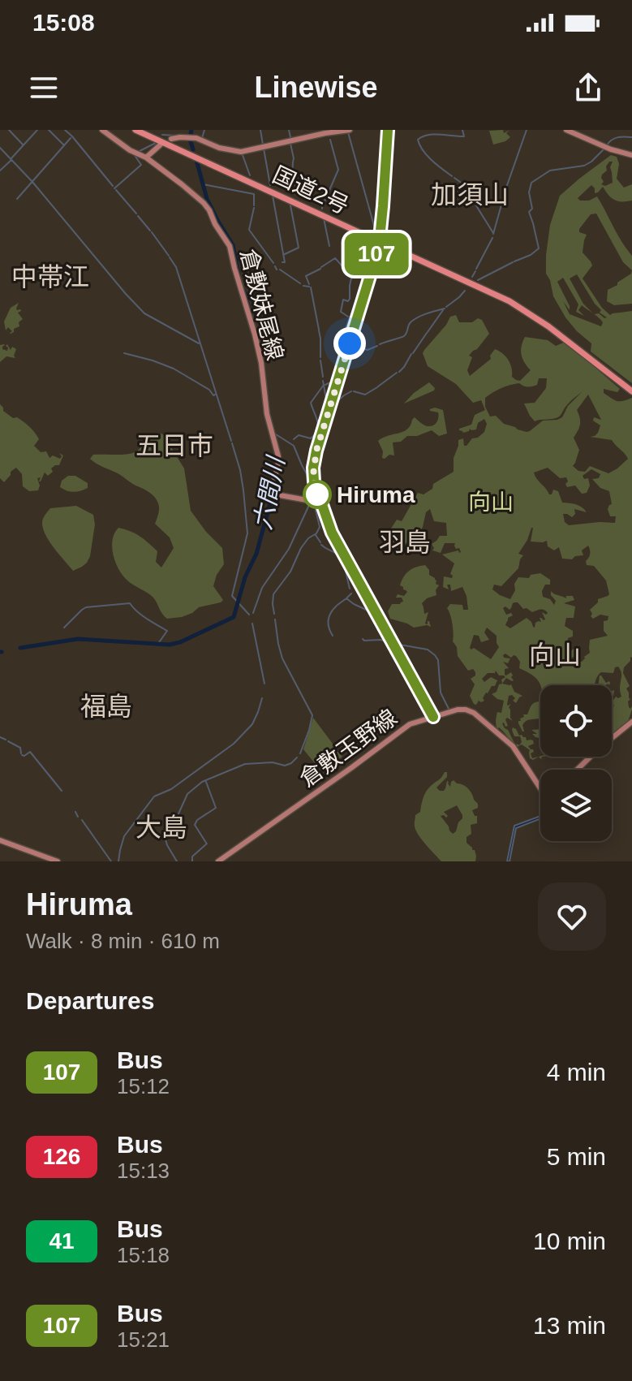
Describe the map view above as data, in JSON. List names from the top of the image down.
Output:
{
  "streets": {
    "highway": ["国道2号"],
    "main road": ["倉敷妹尾線", "倉敷玉野線"]
  },
  "districts": [
    "加須山",
    "中帯江",
    "五日市",
    "羽島",
    "向山",
    "福島",
    "大島"
  ],
  "water": ["六間川"],
  "parks": ["向山"],
  "places": ["Hiruma"],
  "lines": ["bus line 107"],
  "page": {
    "status": "15:08",
    "header": "Linewise",
    "on_map": "107",
    "heading": [
      ["Hiruma", "Walk · 8 min · 610 m"],
      "Departures"
    ],
    "list": [
      {
        "mark": "107",
        "name": "Bus",
        "note": "15:12",
        "value": "4 min"
      },
      {
        "mark": "126",
        "name": "Bus",
        "note": "15:13",
        "value": "5 min"
      },
      {
        "mark": "41",
        "name": "Bus",
        "note": "15:18",
        "value": "10 min"
      },
      {
        "mark": "107",
        "name": "Bus",
        "note": "15:21",
        "value": "13 min"
      }
    ]
  }
}
